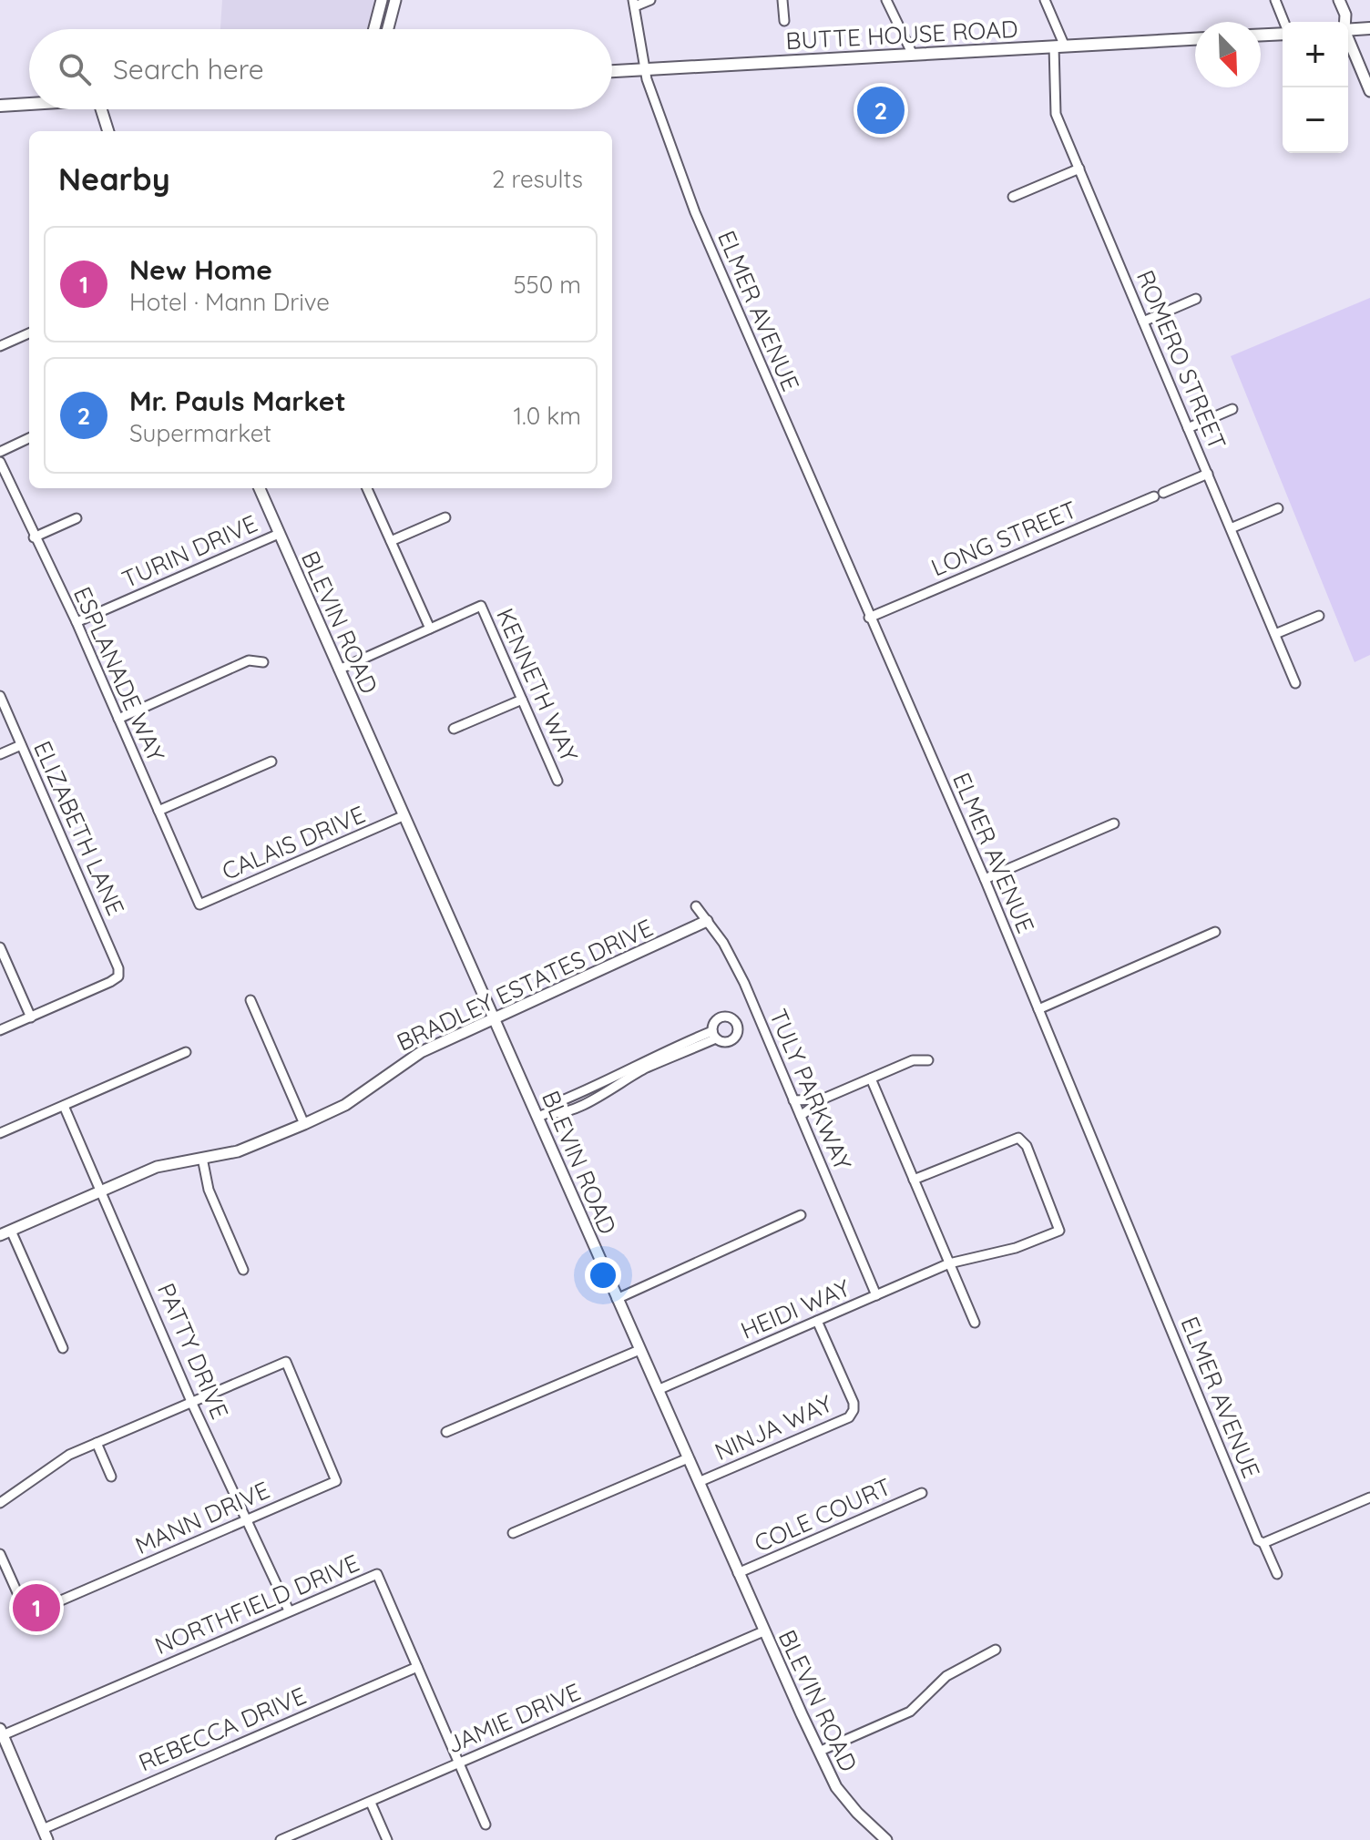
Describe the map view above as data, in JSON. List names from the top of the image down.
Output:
{
  "streets": {
    "main road": ["BUTTE HOUSE ROAD"],
    "street": [
      "ELMER AVENUE",
      "ROMERO STREET",
      "LONG STREET",
      "TURIN DRIVE",
      "BLEVIN ROAD",
      "ESPLANADE WAY",
      "KENNETH WAY",
      "ELIZABETH LANE",
      "CALAIS DRIVE",
      "BRADLEY ESTATES DRIVE",
      "TULY PARKWAY",
      "HEIDI WAY",
      "PATTY DRIVE",
      "NINJA WAY",
      "COLE COURT",
      "MANN DRIVE",
      "NORTHFIELD DRIVE",
      "JAMIE DRIVE",
      "REBECCA DRIVE"
    ]
  },
  "crossings": [
    ["BUTTE HOUSE ROAD", "ELMER AVENUE"],
    ["BUTTE HOUSE ROAD", "ROMERO STREET"],
    ["ELMER AVENUE", "LONG STREET"],
    ["ROMERO STREET", "LONG STREET"],
    ["TURIN DRIVE", "BLEVIN ROAD"],
    ["TURIN DRIVE", "ESPLANADE WAY"],
    ["BLEVIN ROAD", "CALAIS DRIVE"],
    ["BLEVIN ROAD", "BRADLEY ESTATES DRIVE"],
    ["BLEVIN ROAD", "HEIDI WAY"],
    ["BLEVIN ROAD", "NINJA WAY"],
    ["BLEVIN ROAD", "COLE COURT"],
    ["BLEVIN ROAD", "JAMIE DRIVE"],
    ["ESPLANADE WAY", "CALAIS DRIVE"],
    ["BRADLEY ESTATES DRIVE", "TULY PARKWAY"],
    ["BRADLEY ESTATES DRIVE", "PATTY DRIVE"],
    ["TULY PARKWAY", "HEIDI WAY"],
    ["HEIDI WAY", "NINJA WAY"],
    ["PATTY DRIVE", "MANN DRIVE"],
    ["PATTY DRIVE", "NORTHFIELD DRIVE"],
    ["NORTHFIELD DRIVE", "JAMIE DRIVE"],
    ["NORTHFIELD DRIVE", "REBECCA DRIVE"]
  ],
  "north": "bottom right",
  "page": {
    "map_buttons": ["+", "−"],
    "search": "Search here",
    "pins": ["2", "1"],
    "heading": ["Nearby", "2 results"],
    "list": [
      {
        "mark": "1",
        "name": "New Home",
        "note": "Hotel · Mann Drive",
        "value": "550 m"
      },
      {
        "mark": "2",
        "name": "Mr. Pauls Market",
        "note": "Supermarket",
        "value": "1.0 km"
      }
    ]
  }
}
